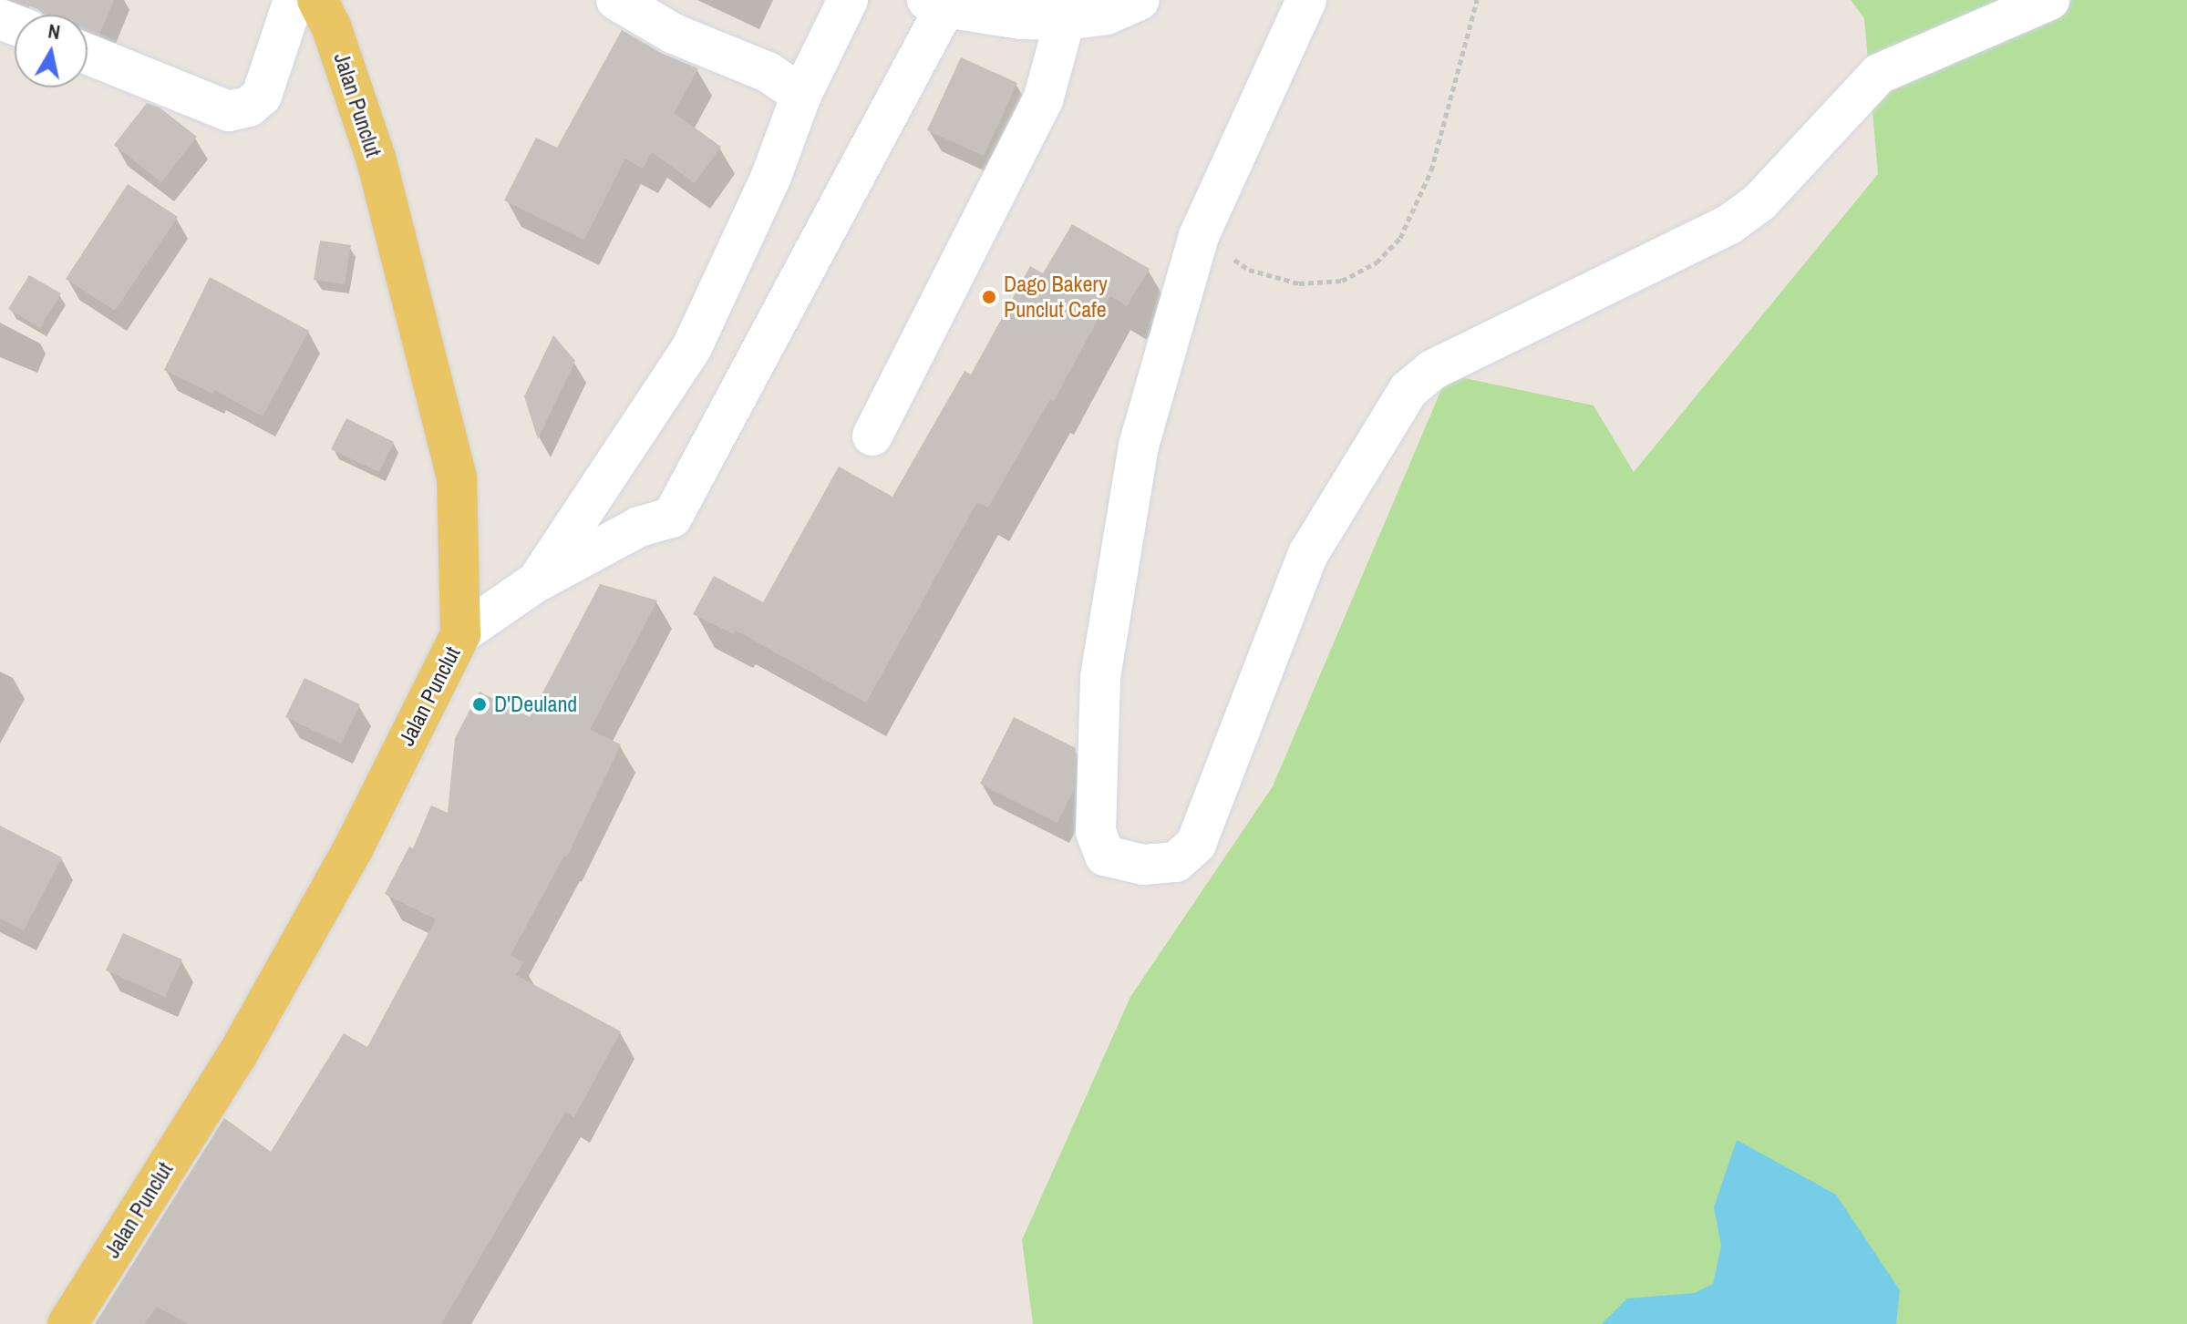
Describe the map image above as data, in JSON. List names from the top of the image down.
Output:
{
  "streets": {
    "main road": ["Jalan Punclut"]
  },
  "places": ["Dago Bakery Punclut Cafe", "D'Deuland"],
  "north": "top"
}
